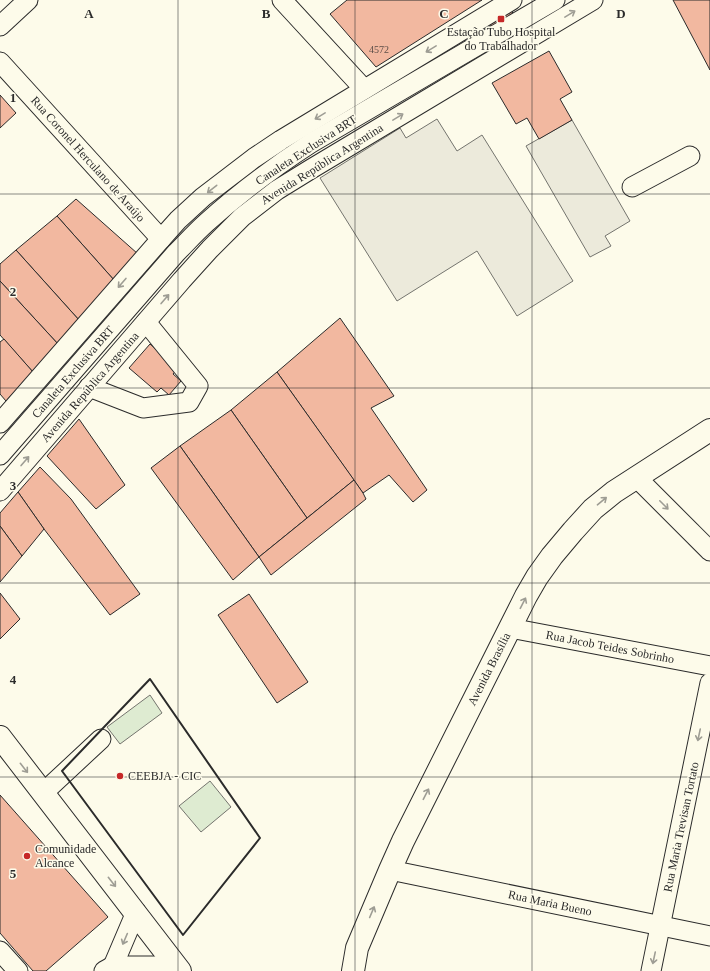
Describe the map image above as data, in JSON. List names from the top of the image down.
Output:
{
  "streets": {
    "main road": ["Avenida Brasília"],
    "street": [
      "Canaleta Exclusiva BRT",
      "Rua Coronel Herculano de Araújo",
      "Avenida República Argentina",
      "Rua Jacob Teides Sobrinho",
      "Rua Maria Trevisan Tortato",
      "Rua Maria Bueno"
    ]
  },
  "crossings": [
    ["Rua Jacob Teides Sobrinho", "Avenida Brasília"],
    ["Avenida Brasília", "Rua Maria Bueno"],
    ["Rua Maria Trevisan Tortato", "Rua Maria Bueno"]
  ],
  "one_way": ["Avenida Brasília", "Rua Maria Trevisan Tortato"],
  "places": {
    "transit": ["Estação Tubo Hospital do Trabalhador"],
    "other": ["CEEBJA - CIC", "Comunidade Alcance"]
  },
  "house_numbers": ["4572"],
  "grid": {
    "columns": [
      "A",
      "B",
      "C",
      "D"
    ],
    "rows": [
      "1",
      "2",
      "3",
      "4",
      "5"
    ]
  }
}
